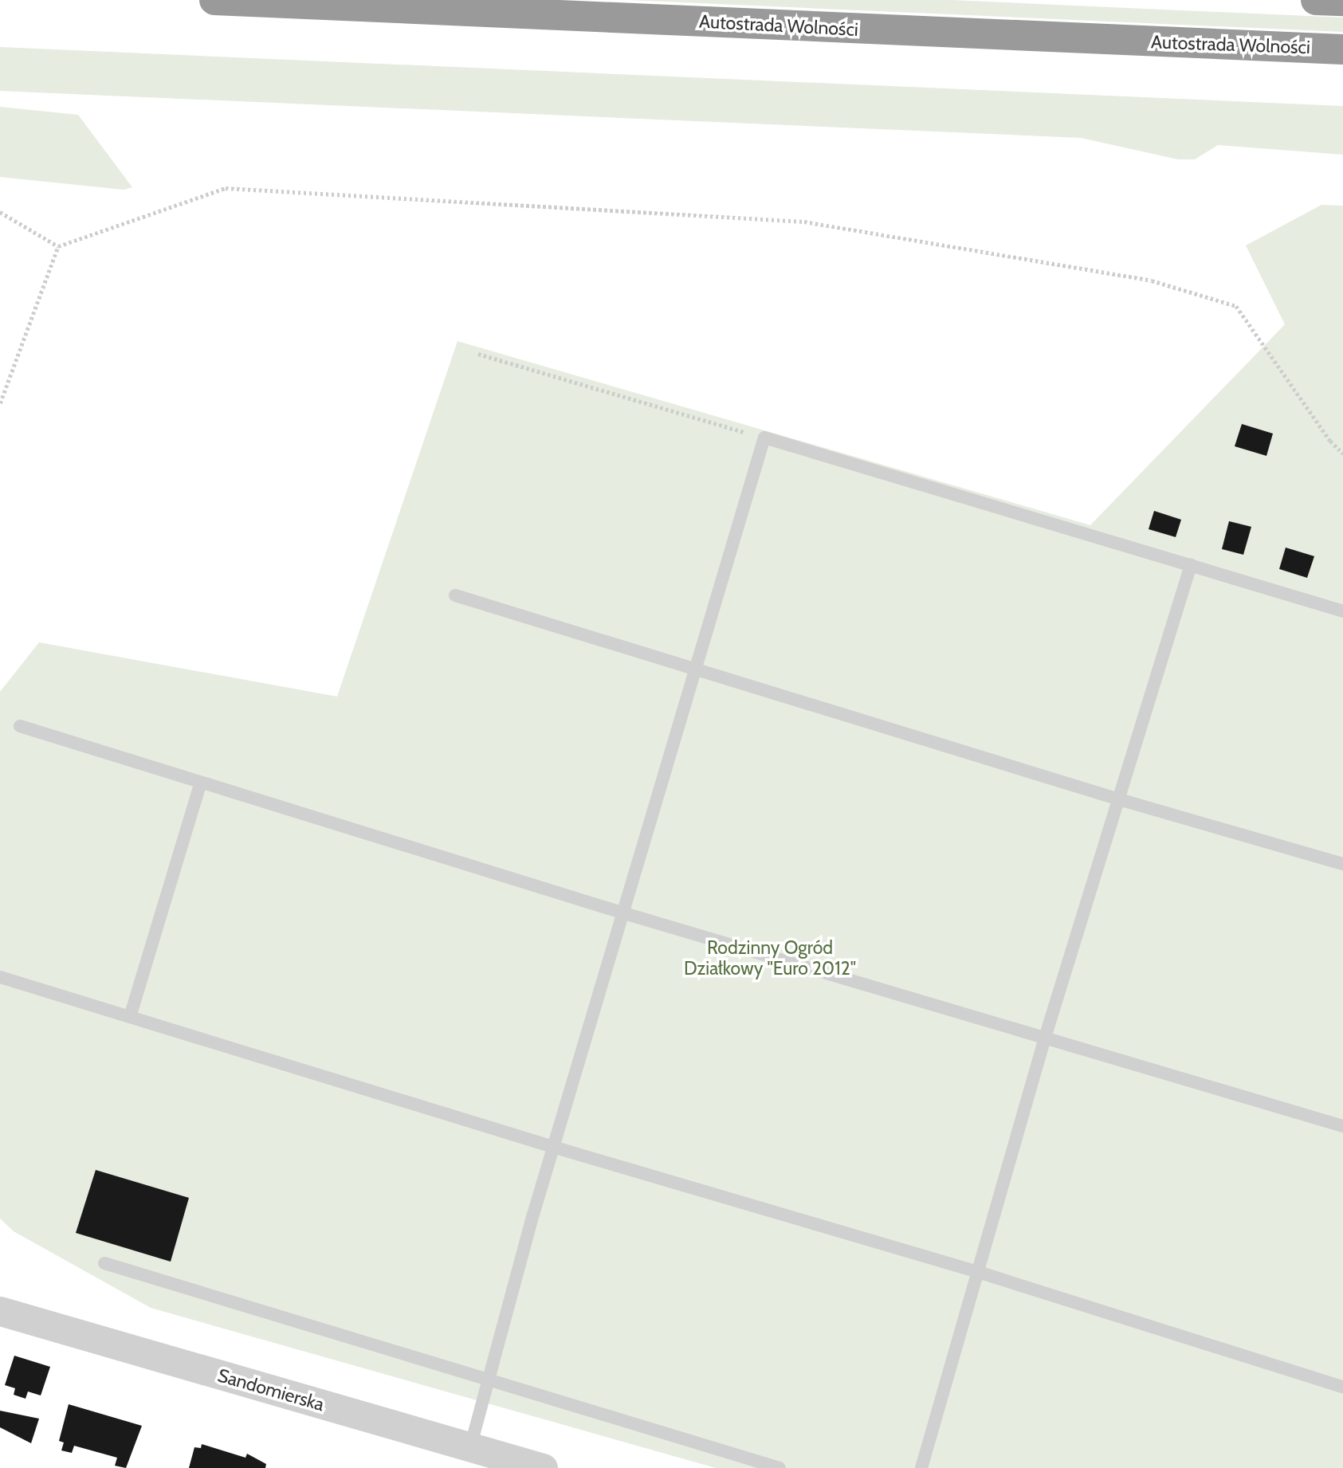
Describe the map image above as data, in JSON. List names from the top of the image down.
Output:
{
  "streets": {
    "highway": ["Autostrada Wolności"],
    "street": ["Sandomierska"]
  },
  "parks": ["Rodzinny Ogród Działkowy \"Euro 2012\""]
}
